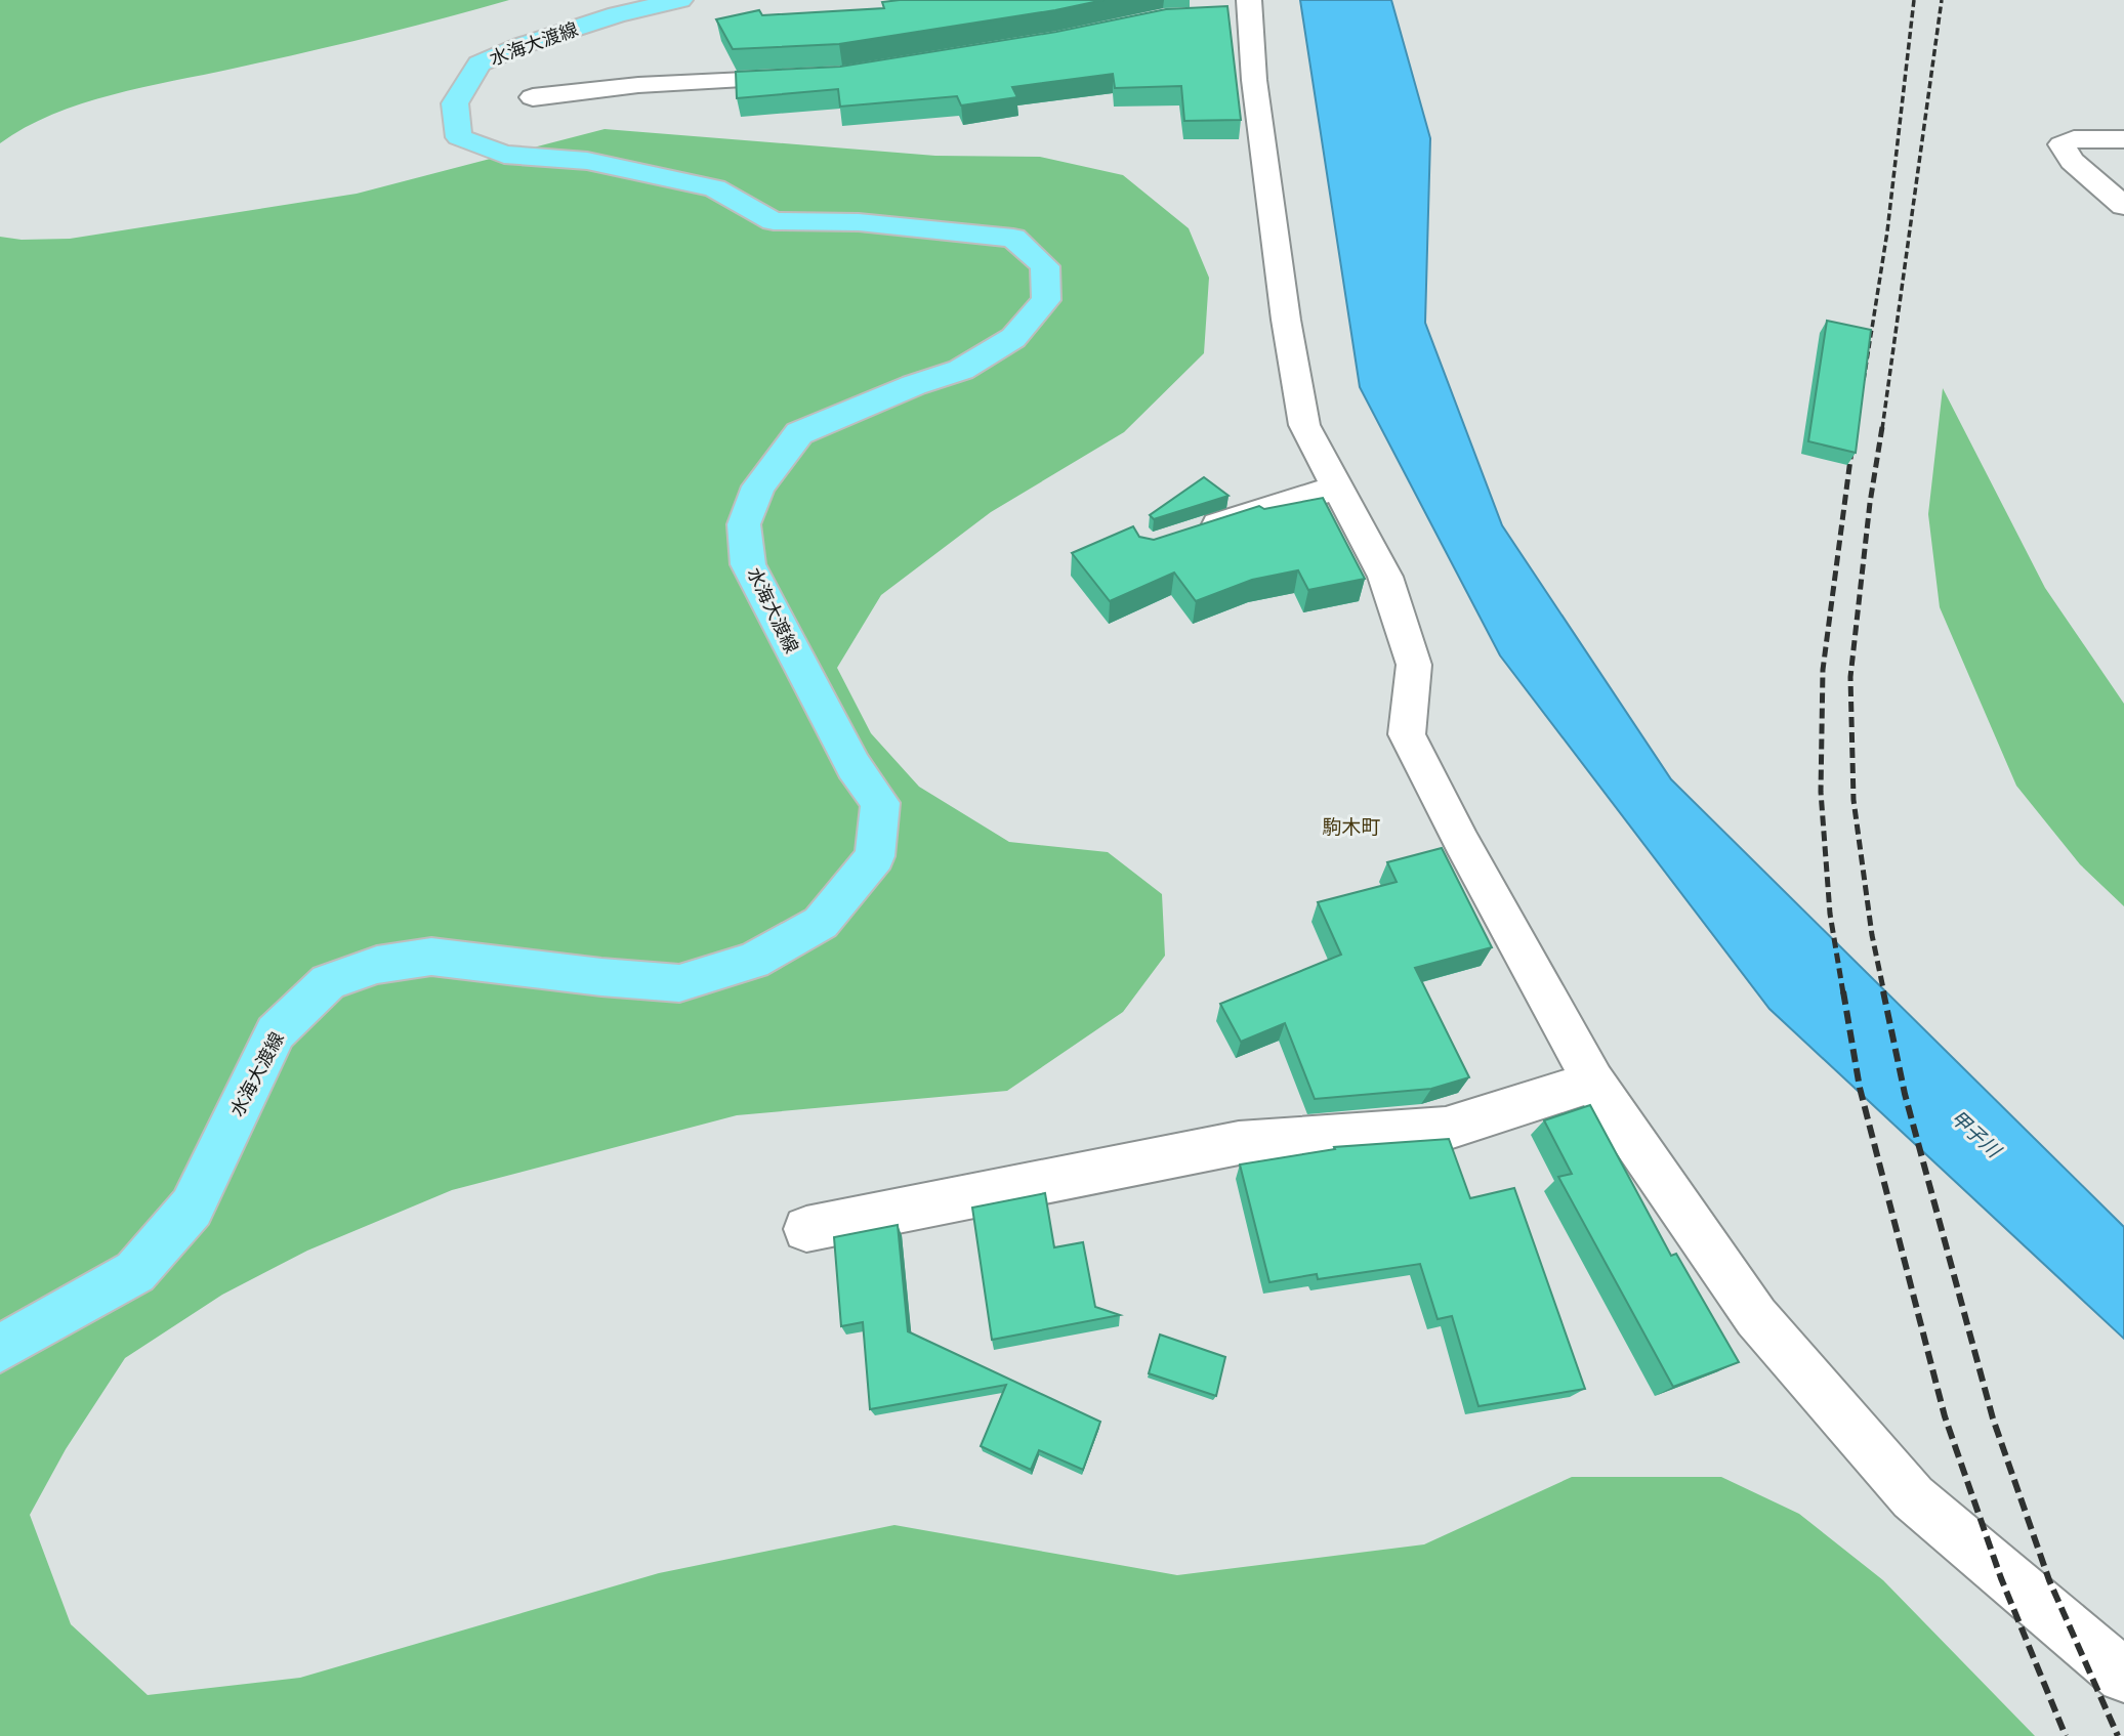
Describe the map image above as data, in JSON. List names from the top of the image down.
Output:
{
  "streets": {
    "main road": ["水海大渡線"]
  },
  "districts": ["駒木町"],
  "water": ["甲子川"]
}
